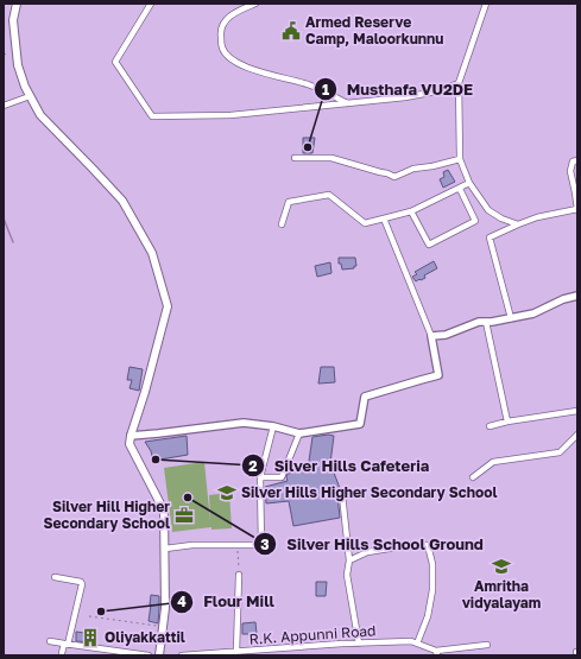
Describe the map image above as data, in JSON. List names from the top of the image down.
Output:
{
  "streets": {
    "street": ["R.K. Appunni Road"]
  },
  "places": {
    "public building": ["Armed Reserve Camp, Maloorkunnu"],
    "other": [
      "Musthafa VU2DE",
      "Silver Hills Cafeteria",
      "Silver Hills School Ground",
      "Flour Mill"
    ],
    "school or university": ["Silver Hills Higher Secondary School", "Amritha vidyalayam"],
    "office": ["Silver Hill Higher Secondary School"],
    "building": ["Oliyakkattil"]
  }
}
